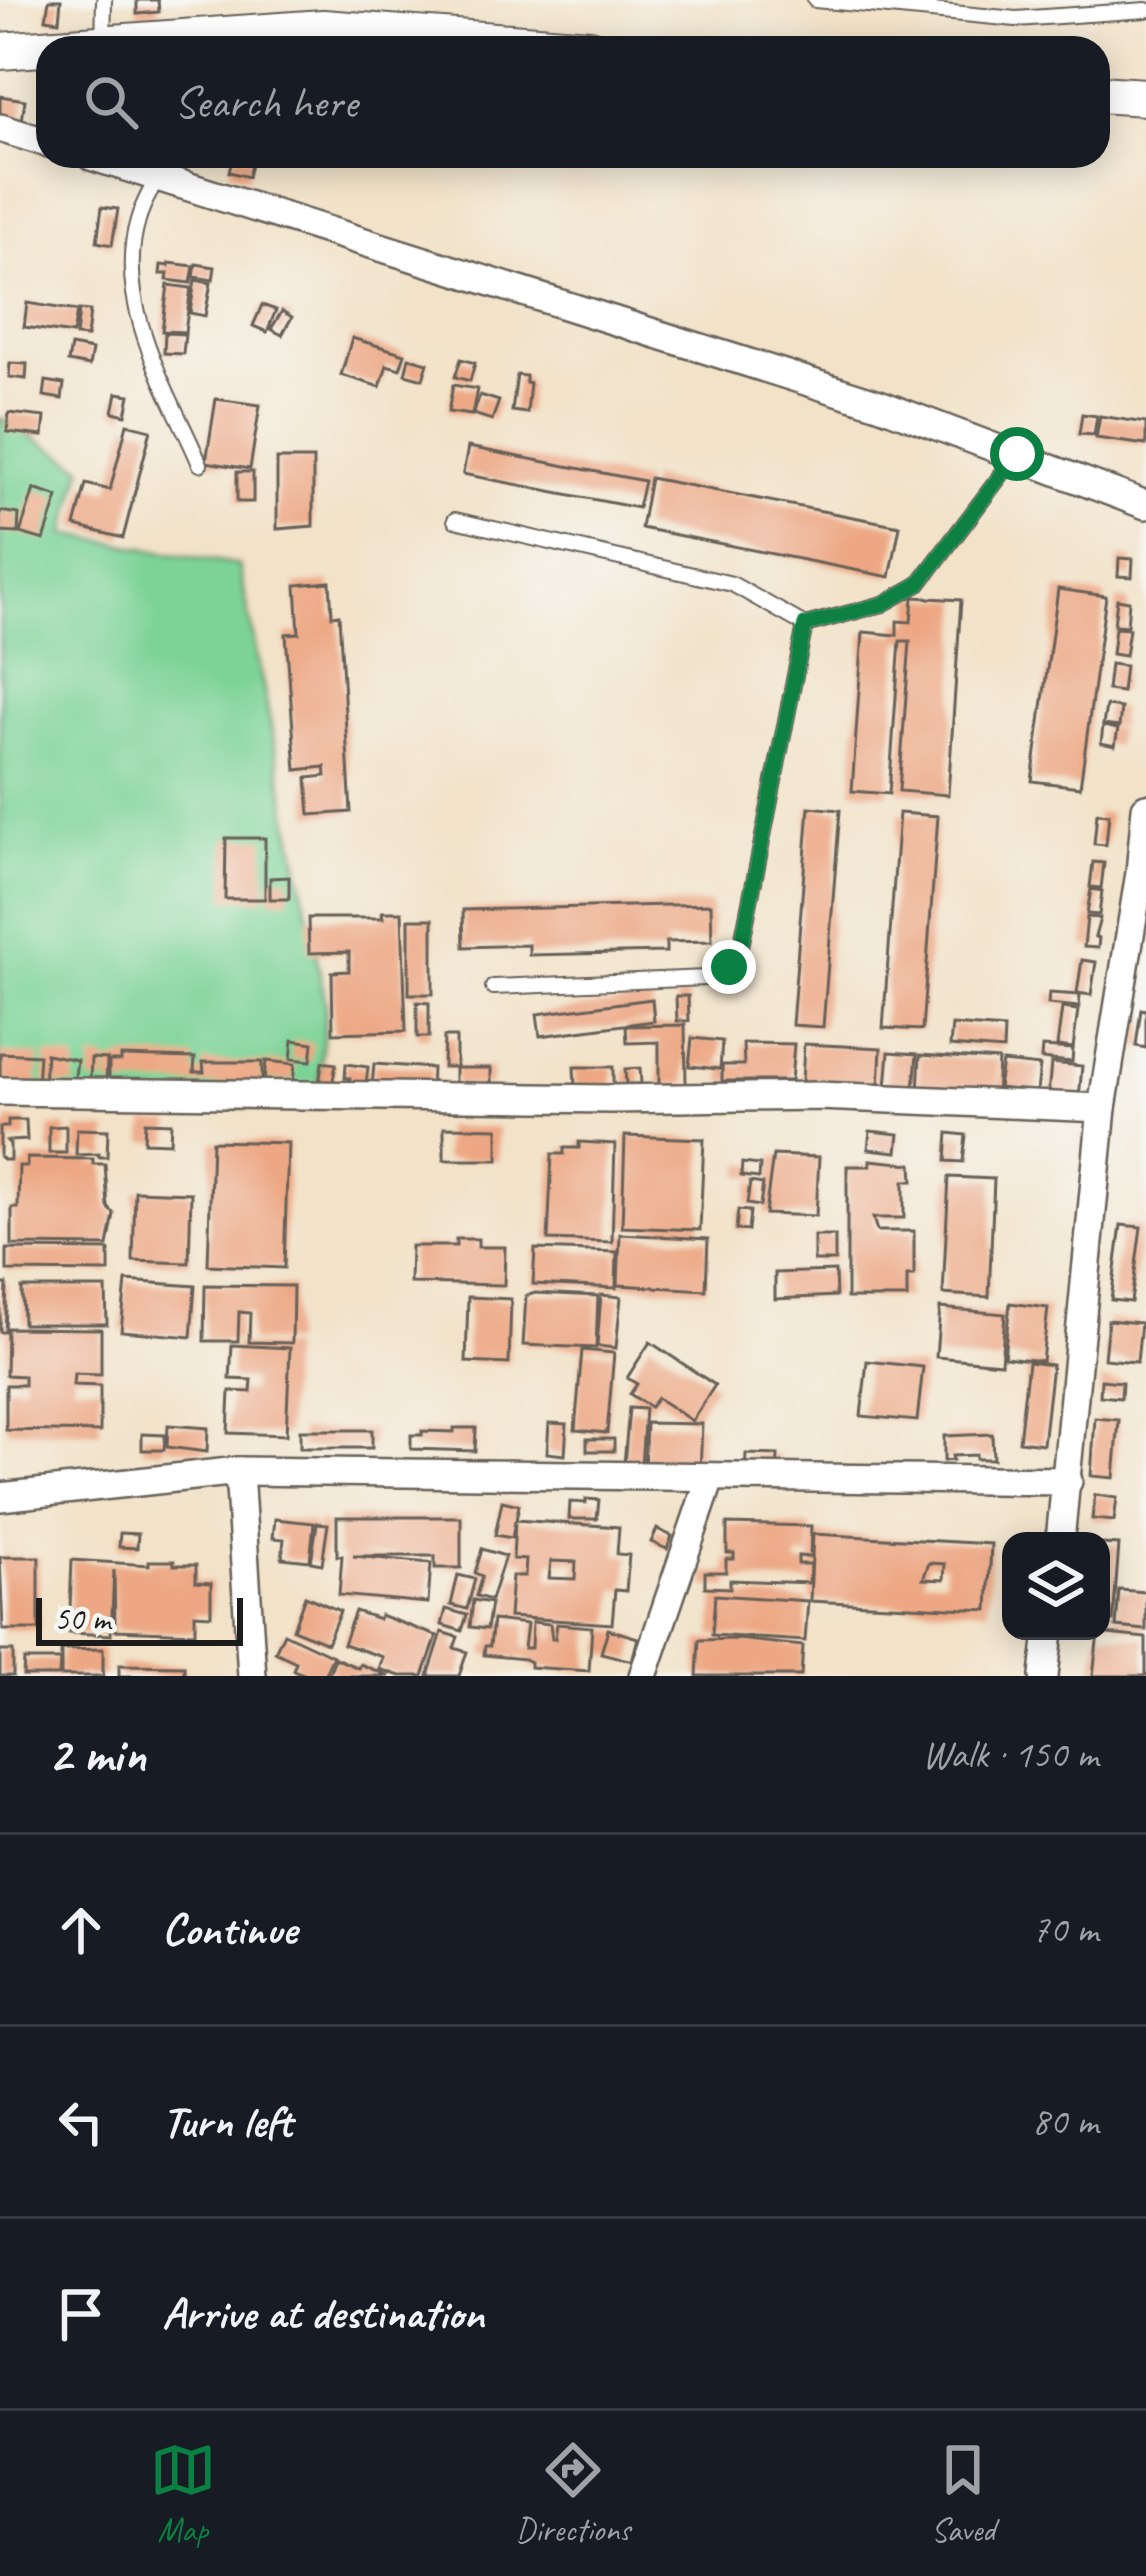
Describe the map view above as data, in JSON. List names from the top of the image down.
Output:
{
  "scale_bar": "50 m",
  "page": {
    "search": "Search here",
    "scale": "50 m",
    "heading": ["2 min", "Walk · 150 m"],
    "list": [
      ["Continue", "70 m"],
      ["Turn left", "80 m"],
      "Arrive at destination"
    ],
    "nav": ["Map", "Directions", "Saved"]
  }
}
